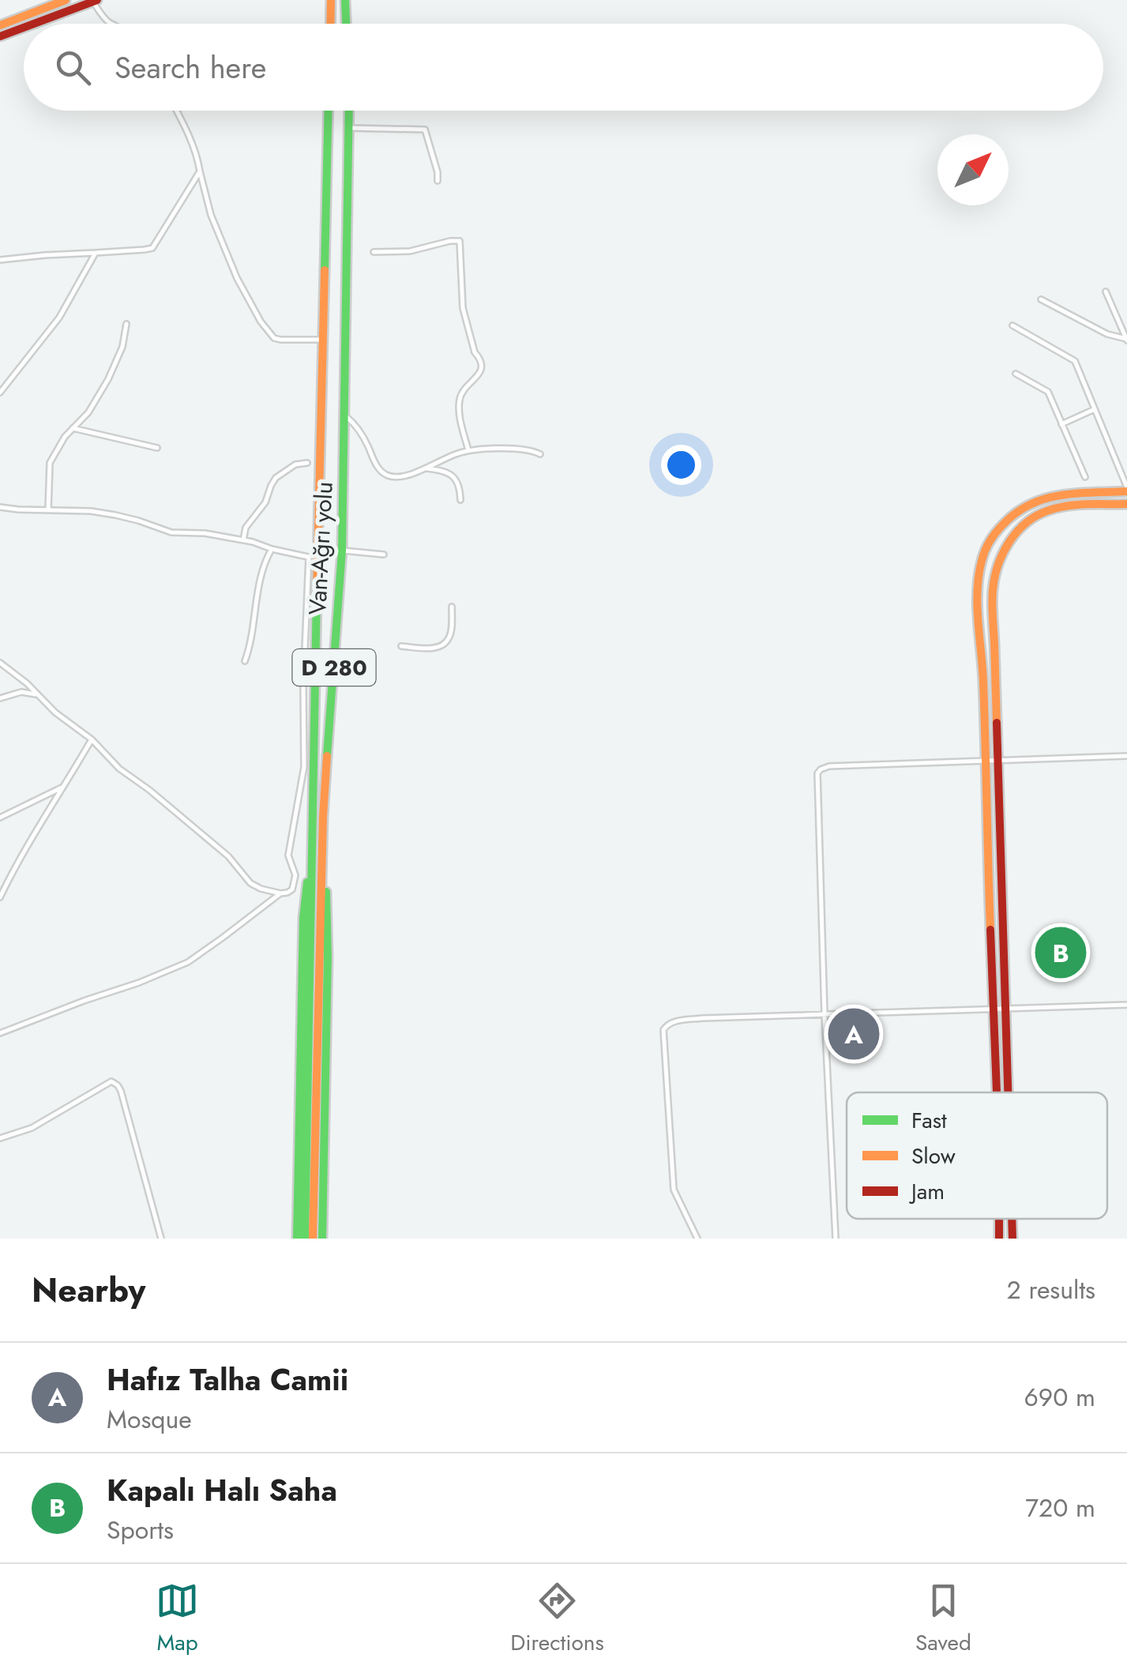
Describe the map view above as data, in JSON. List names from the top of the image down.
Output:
{
  "streets": {
    "main road": ["Van-Ağrı yolu", "D 280"]
  },
  "legend": ["Fast", "Slow", "Jam"],
  "north": "top right",
  "page": {
    "search": "Search here",
    "pins": ["B", "A"],
    "heading": ["Nearby", "2 results"],
    "list": [
      {
        "mark": "A",
        "name": "Hafız Talha Camii",
        "note": "Mosque",
        "value": "690 m"
      },
      {
        "mark": "B",
        "name": "Kapalı Halı Saha",
        "note": "Sports",
        "value": "720 m"
      }
    ],
    "nav": ["Map", "Directions", "Saved"]
  }
}
